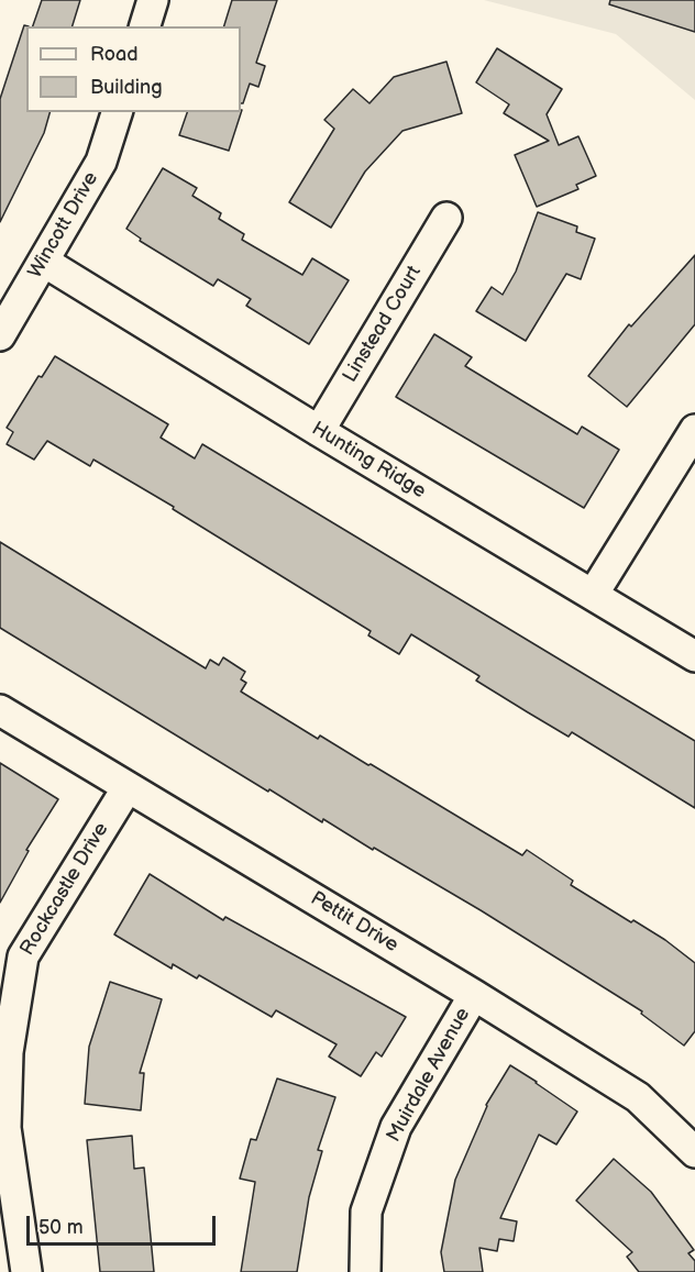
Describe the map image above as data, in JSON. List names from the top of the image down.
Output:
{
  "streets": {
    "street": [
      "Wincott Drive",
      "Linstead Court",
      "Hunting Ridge",
      "Rockcastle Drive",
      "Pettit Drive",
      "Muirdale Avenue"
    ]
  },
  "crossings": [
    ["Wincott Drive", "Hunting Ridge"],
    ["Linstead Court", "Hunting Ridge"],
    ["Rockcastle Drive", "Pettit Drive"],
    ["Pettit Drive", "Muirdale Avenue"]
  ],
  "legend": ["Road", "Building"],
  "scale_bar": "50 m"
}
